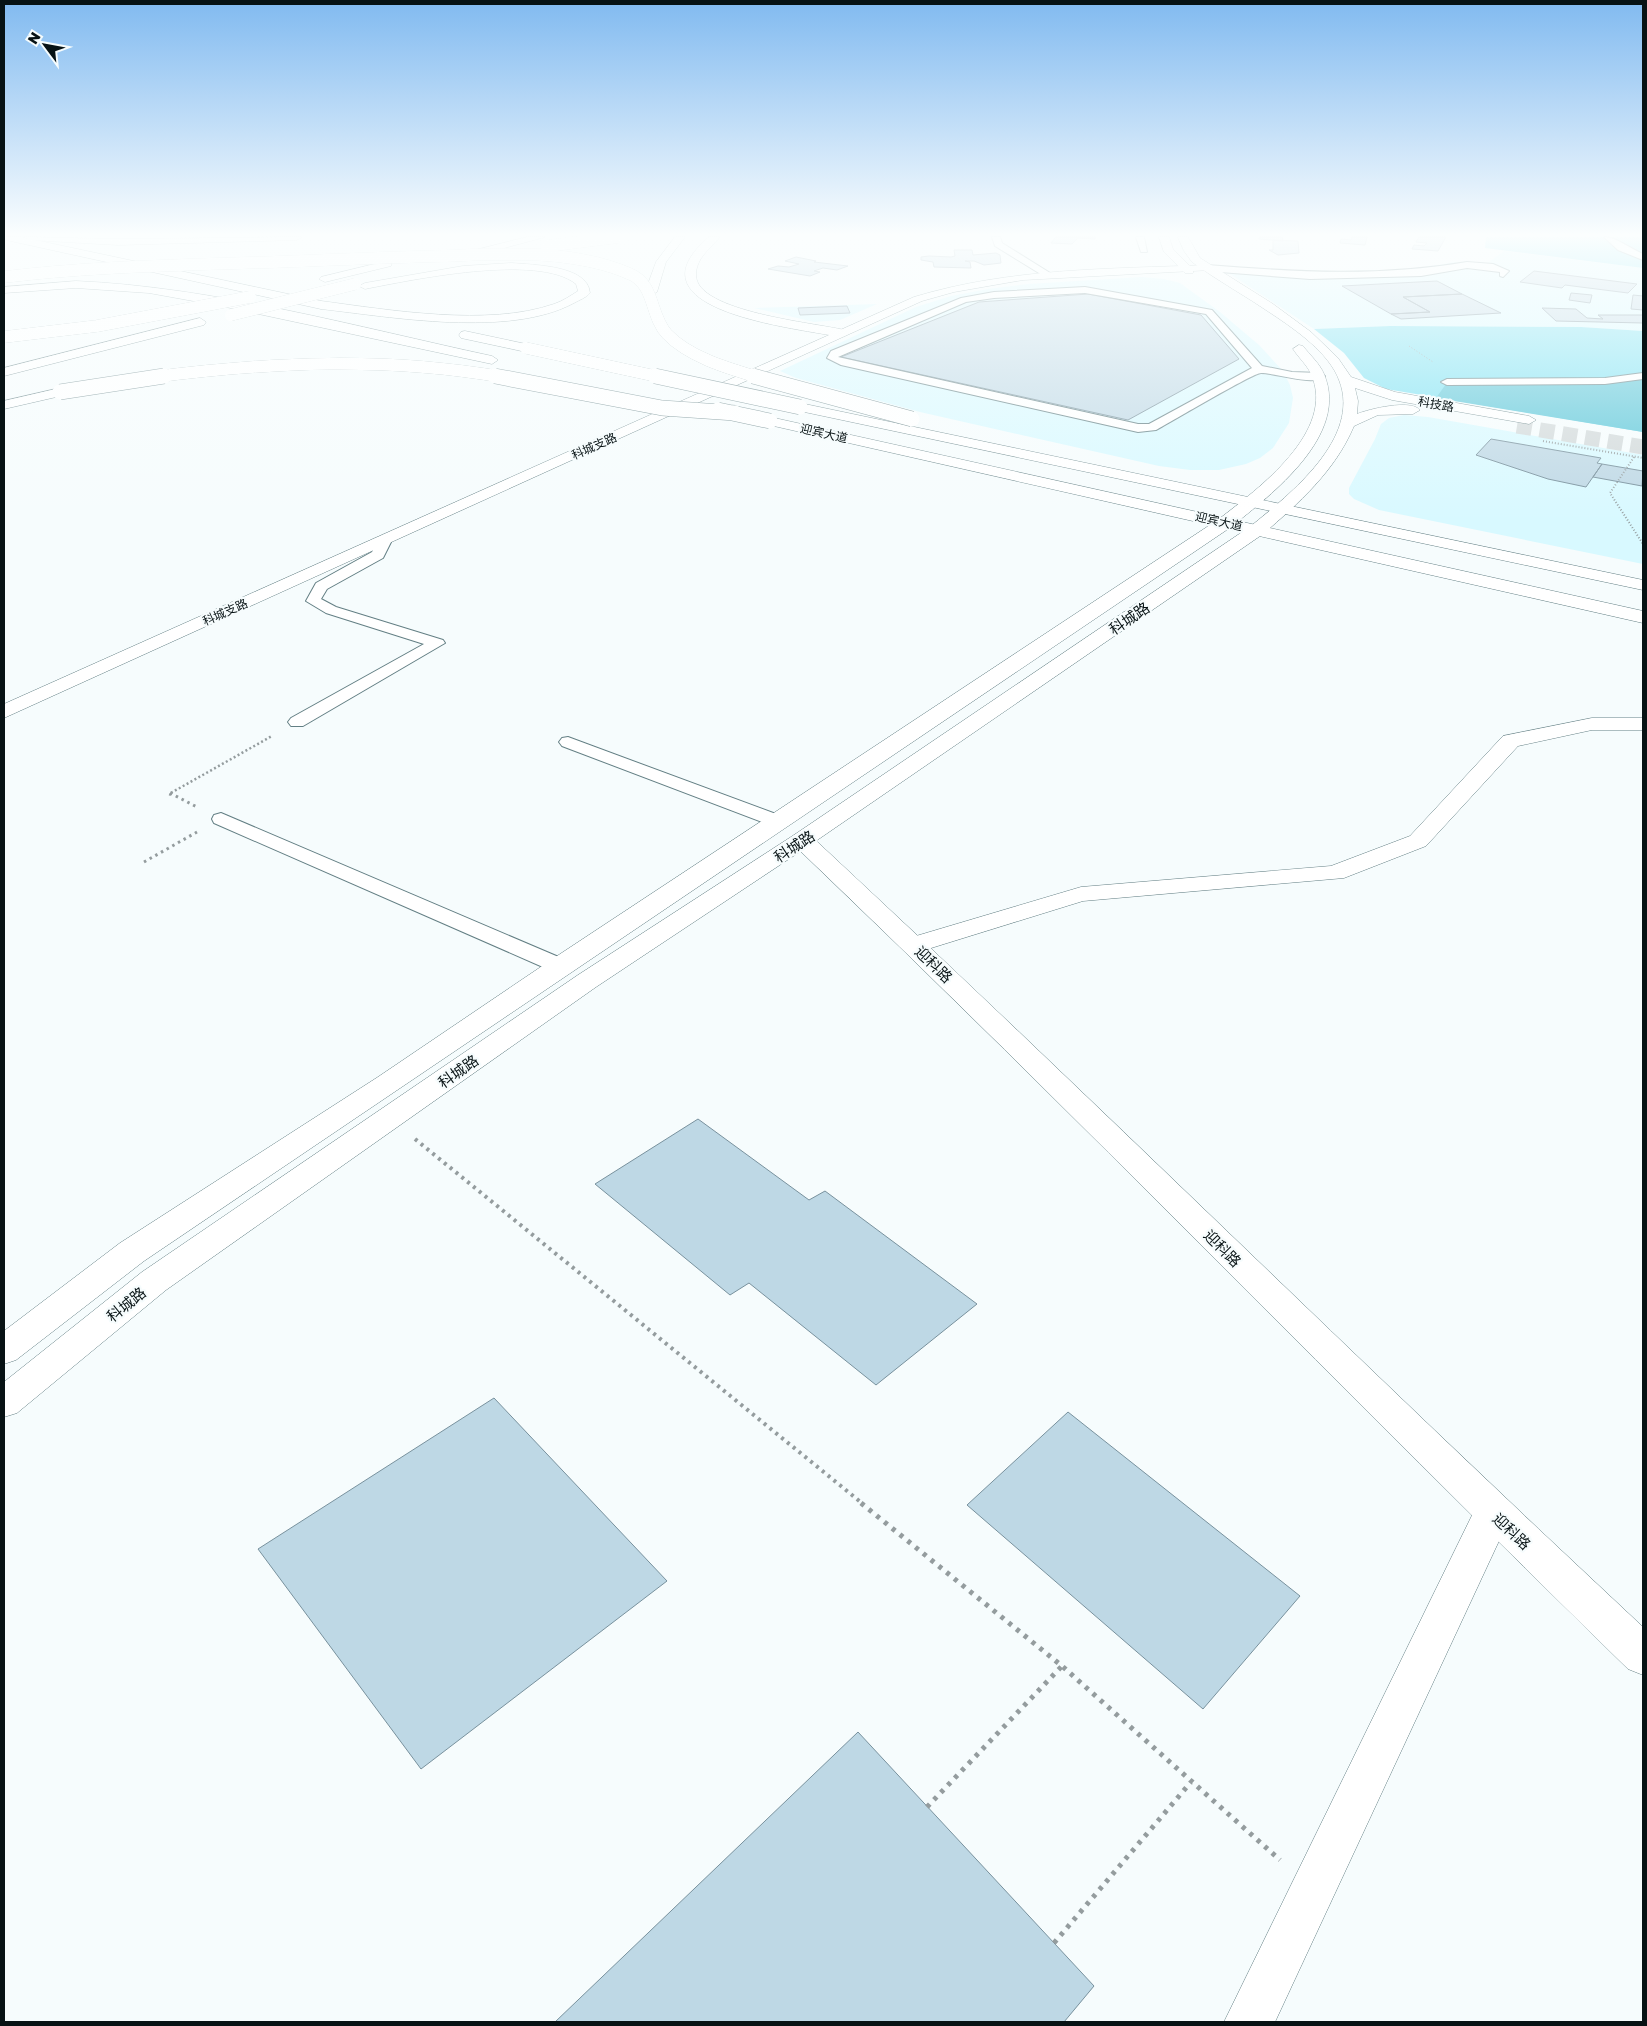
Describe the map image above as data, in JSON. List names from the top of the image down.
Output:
{
  "streets": {
    "main road": [
      "科技路",
      "迎宾大道",
      "科城支路",
      "科城路",
      "迎科路"
    ]
  },
  "crossings": [
    ["科技路", "科城路"],
    ["迎宾大道", "科城路"],
    ["科城路", "迎科路"]
  ],
  "north": "top left"
}
